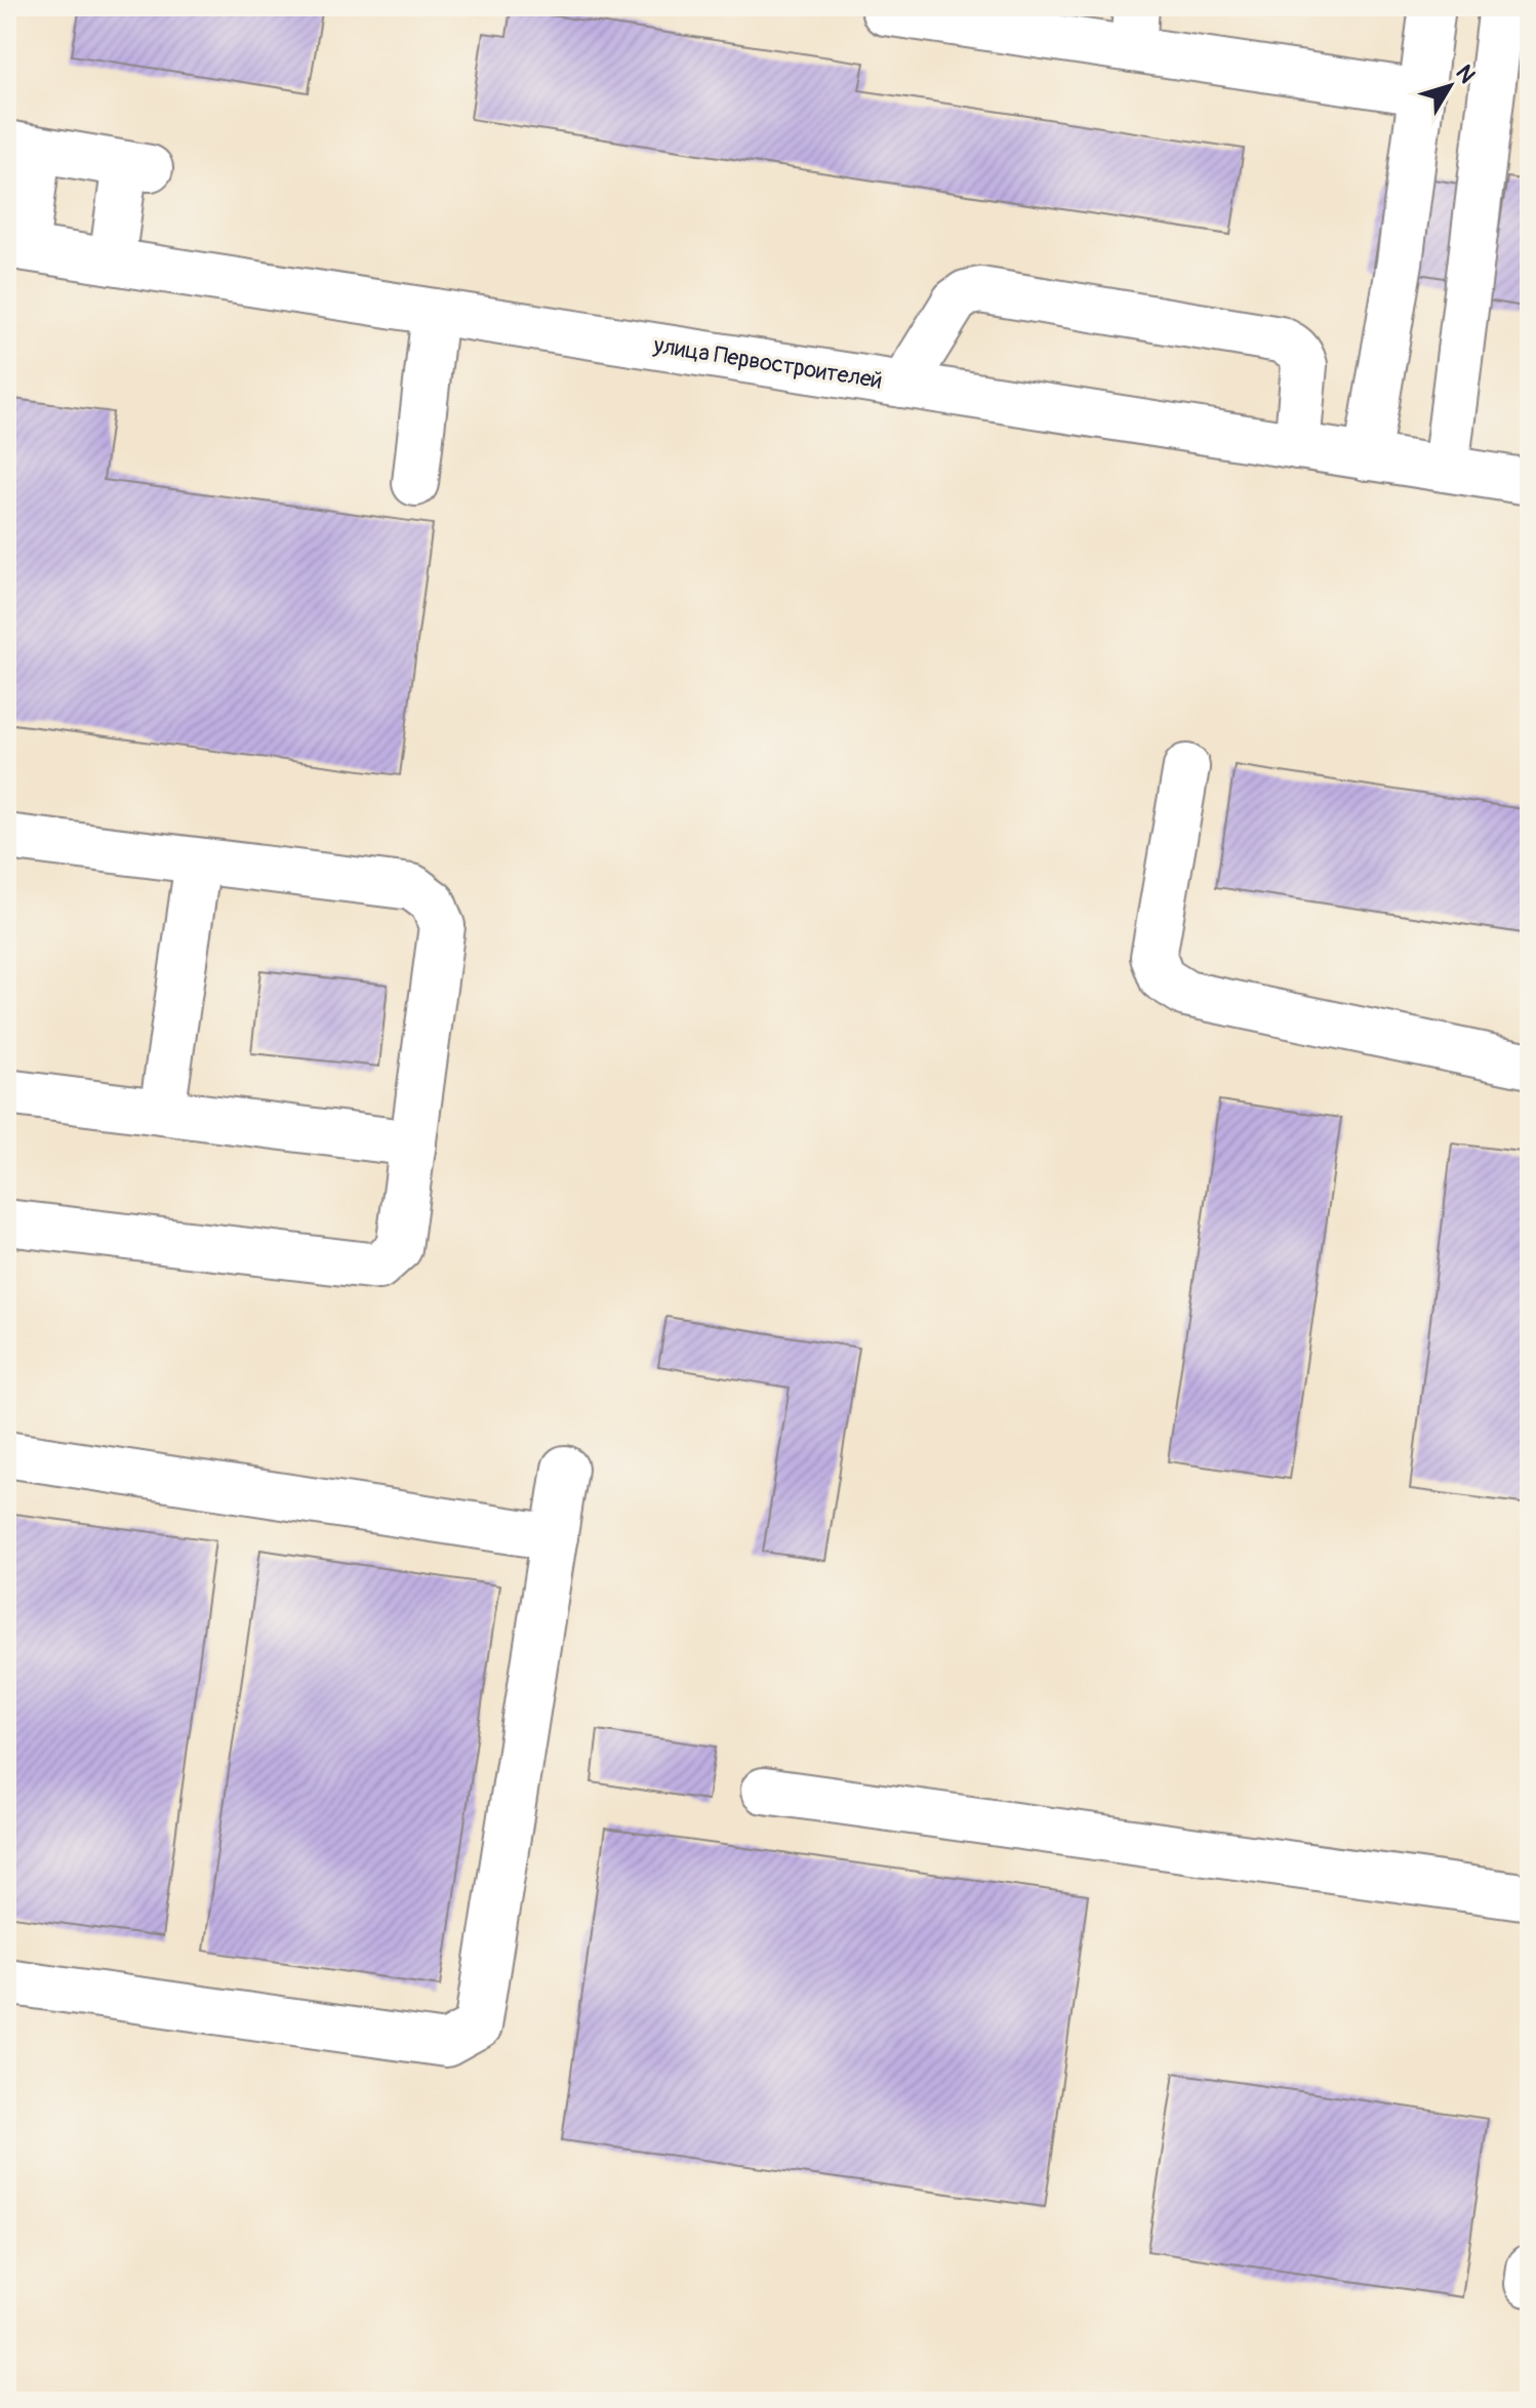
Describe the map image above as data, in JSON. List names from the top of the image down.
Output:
{
  "streets": {
    "street": ["улица Первостроителей"]
  },
  "north": "top right"
}
